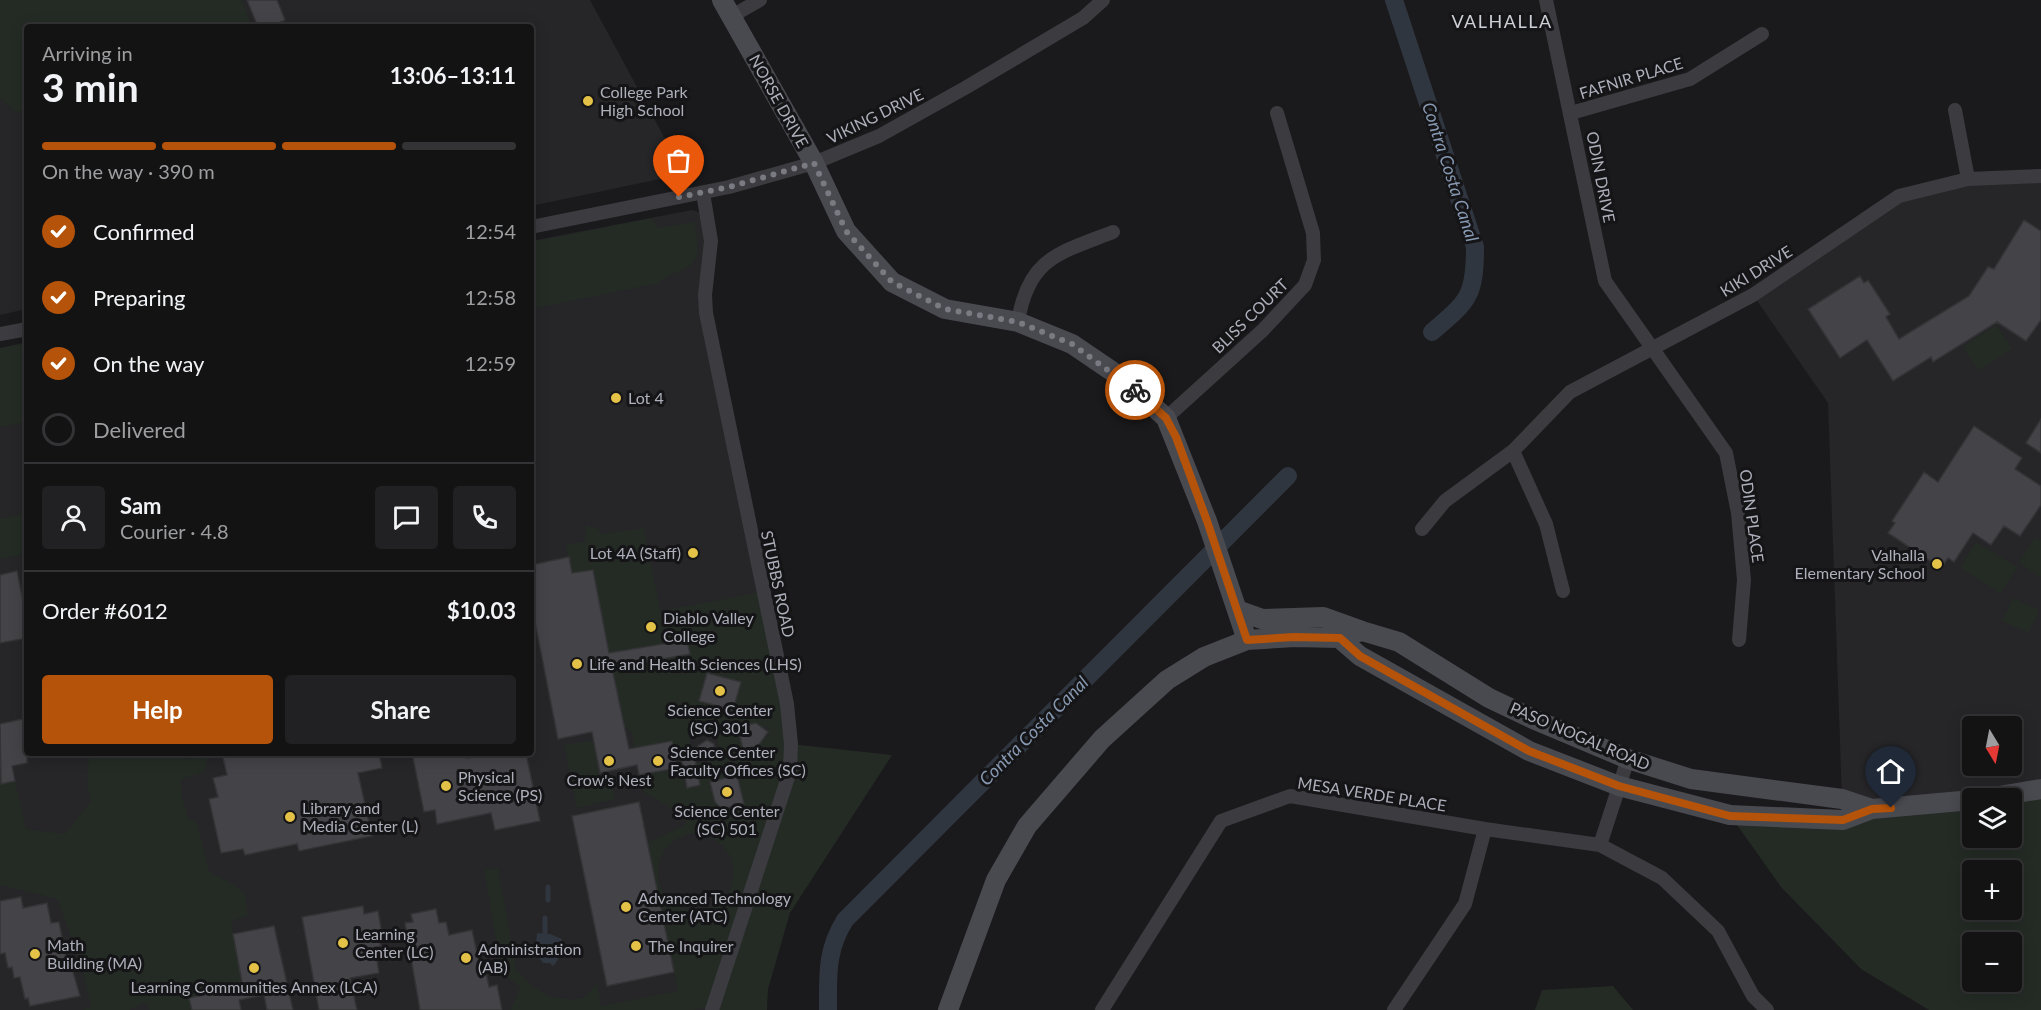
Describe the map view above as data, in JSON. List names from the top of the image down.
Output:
{
  "streets": {
    "street": [
      "FAFNIR PLACE",
      "NORSE DRIVE",
      "VIKING DRIVE",
      "ODIN DRIVE",
      "KIKI DRIVE",
      "BLISS COURT",
      "ODIN PLACE",
      "STUBBS ROAD",
      "PASO NOGAL ROAD",
      "MESA VERDE PLACE"
    ]
  },
  "crossings": [
    ["FAFNIR PLACE", "ODIN DRIVE"],
    ["NORSE DRIVE", "VIKING DRIVE"],
    ["NORSE DRIVE", "BLISS COURT"],
    ["NORSE DRIVE", "PASO NOGAL ROAD"],
    ["VIKING DRIVE", "STUBBS ROAD"],
    ["ODIN DRIVE", "KIKI DRIVE"],
    ["ODIN DRIVE", "ODIN PLACE"],
    ["KIKI DRIVE", "ODIN PLACE"]
  ],
  "districts": ["VALHALLA"],
  "water": ["Contra Costa Canal"],
  "places": [
    "College Park High School",
    "Lot 4",
    "Lot 4A (Staff)",
    "Valhalla Elementary School",
    "Diablo Valley College",
    "Life and Health Sciences (LHS)",
    "Science Center (SC) 301",
    "Crow's Nest",
    "Science Center Faculty Offices (SC)",
    "Physical Science (PS)",
    "Science Center (SC) 501",
    "Library and Media Center (L)",
    "Advanced Technology Center (ATC)",
    "Learning Center (LC)",
    "The Inquirer",
    "Math Building (MA)",
    "Administration (AB)",
    "Learning Communities Annex (LCA)"
  ],
  "north": "bottom",
  "page": {
    "heading": ["3 min", "Arriving in", "13:06–13:11"],
    "panel": [
      "Sam",
      "Courier · 4.8",
      "Order #6012",
      "$10.03"
    ],
    "bar": "On the way · 390 m",
    "list": [
      ["Confirmed", "12:54"],
      ["Preparing", "12:58"],
      ["On the way", "12:59"],
      "Delivered"
    ],
    "buttons": ["Help", "Share"],
    "map_buttons": ["+", "−"]
  }
}
